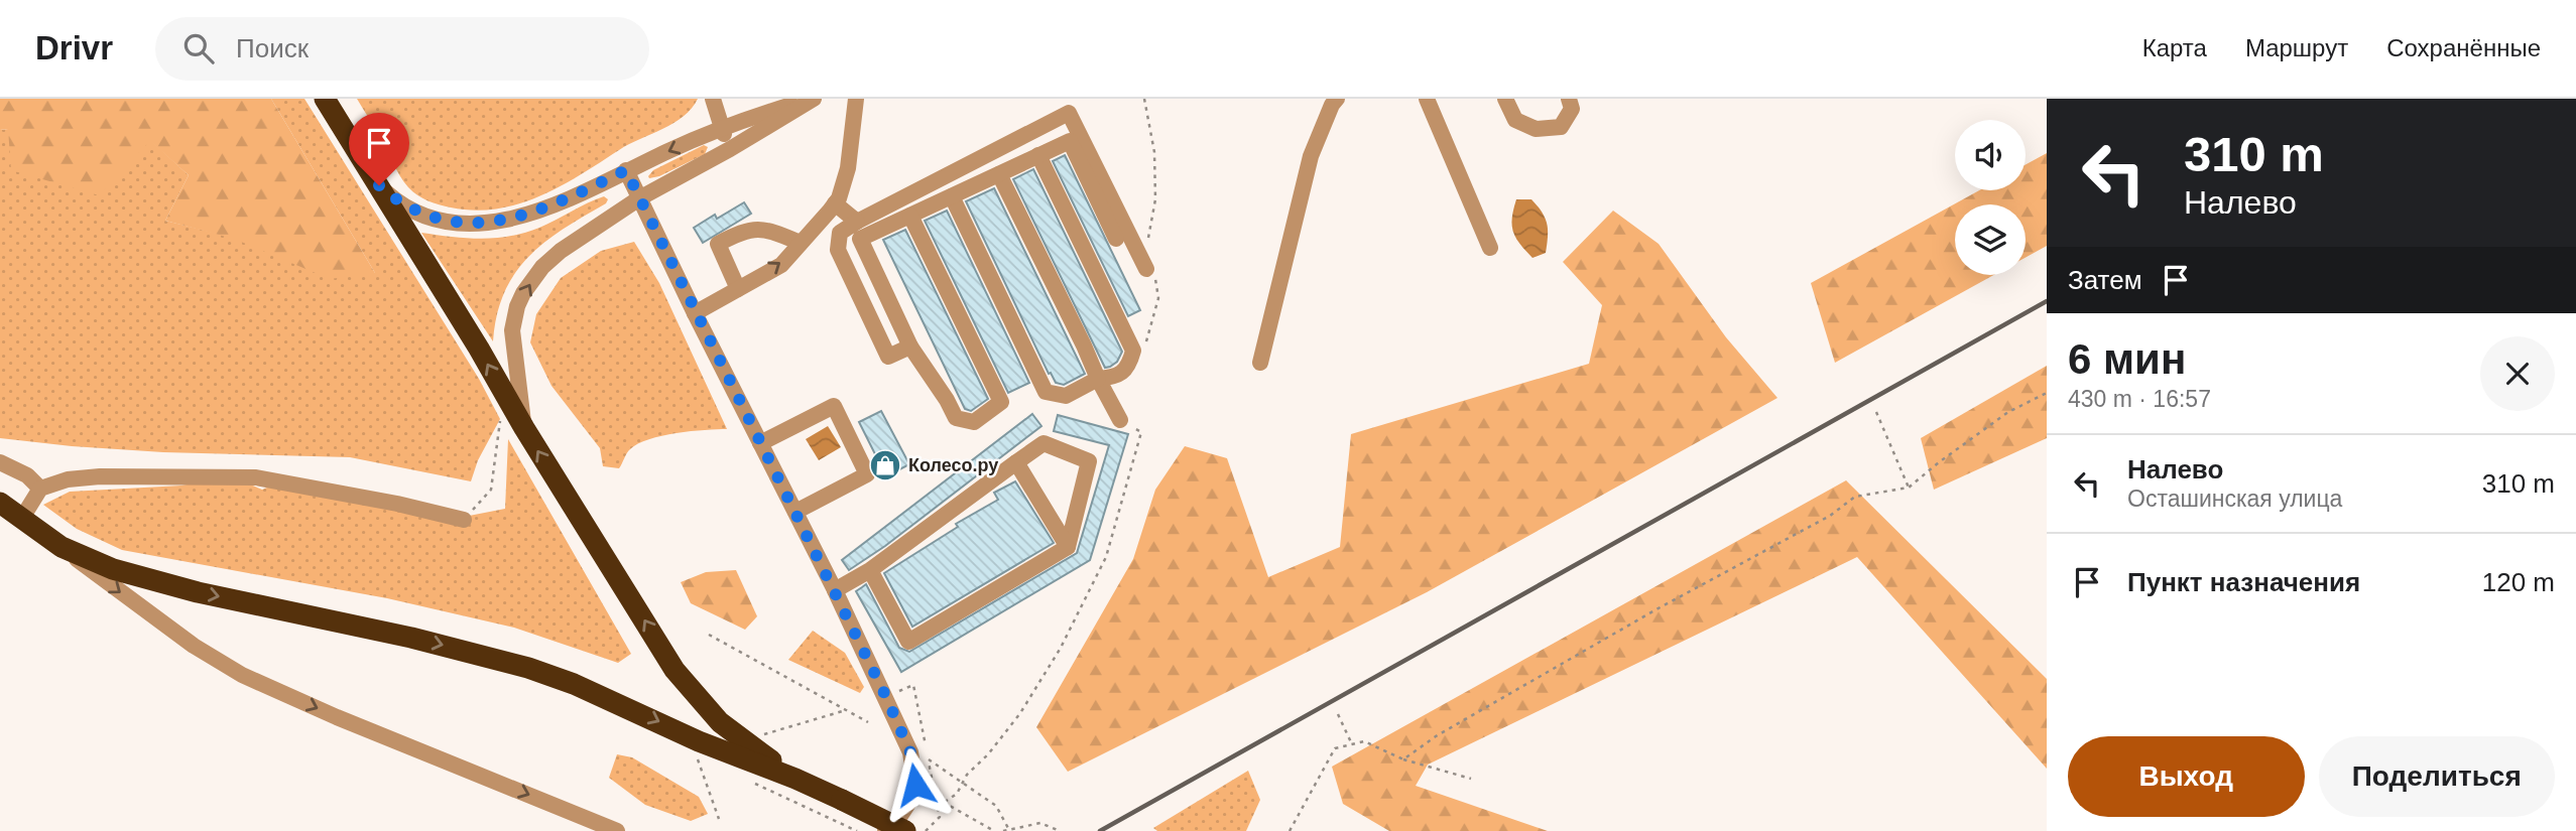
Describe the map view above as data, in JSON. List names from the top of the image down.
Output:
{
  "places": {
    "shop": ["Колесо.ру"]
  },
  "page": {
    "header": "Drivr",
    "search": "Поиск",
    "nav": ["Карта", "Маршрут", "Сохранённые"],
    "turn": ["310 m", "Налево"],
    "then": "Затем",
    "heading": ["6 мин", "430 m · 16:57"],
    "list": [
      {
        "name": "Налево",
        "note": "Осташинская улица",
        "value": "310 m"
      },
      {
        "name": "Пункт назначения",
        "value": "120 m"
      }
    ],
    "buttons": ["Выход", "Поделиться"]
  }
}
